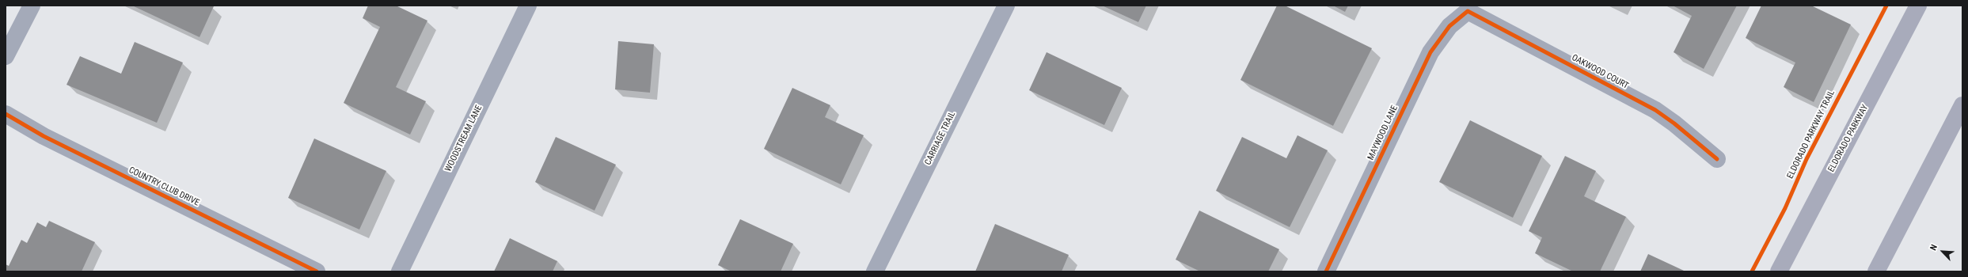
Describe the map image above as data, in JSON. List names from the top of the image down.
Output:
{
  "streets": {
    "main road": ["ELDORADO PARKWAY"],
    "street": [
      "OAKWOOD COURT",
      "MAYWOOD LANE",
      "WOODSTREAM LANE",
      "CARRIAGE TRAIL",
      "COUNTRY CLUB DRIVE"
    ],
    "cycle path": ["ELDORADO PARKWAY TRAIL"]
  },
  "crossings": [
    ["OAKWOOD COURT", "MAYWOOD LANE"]
  ],
  "north": "top left"
}
